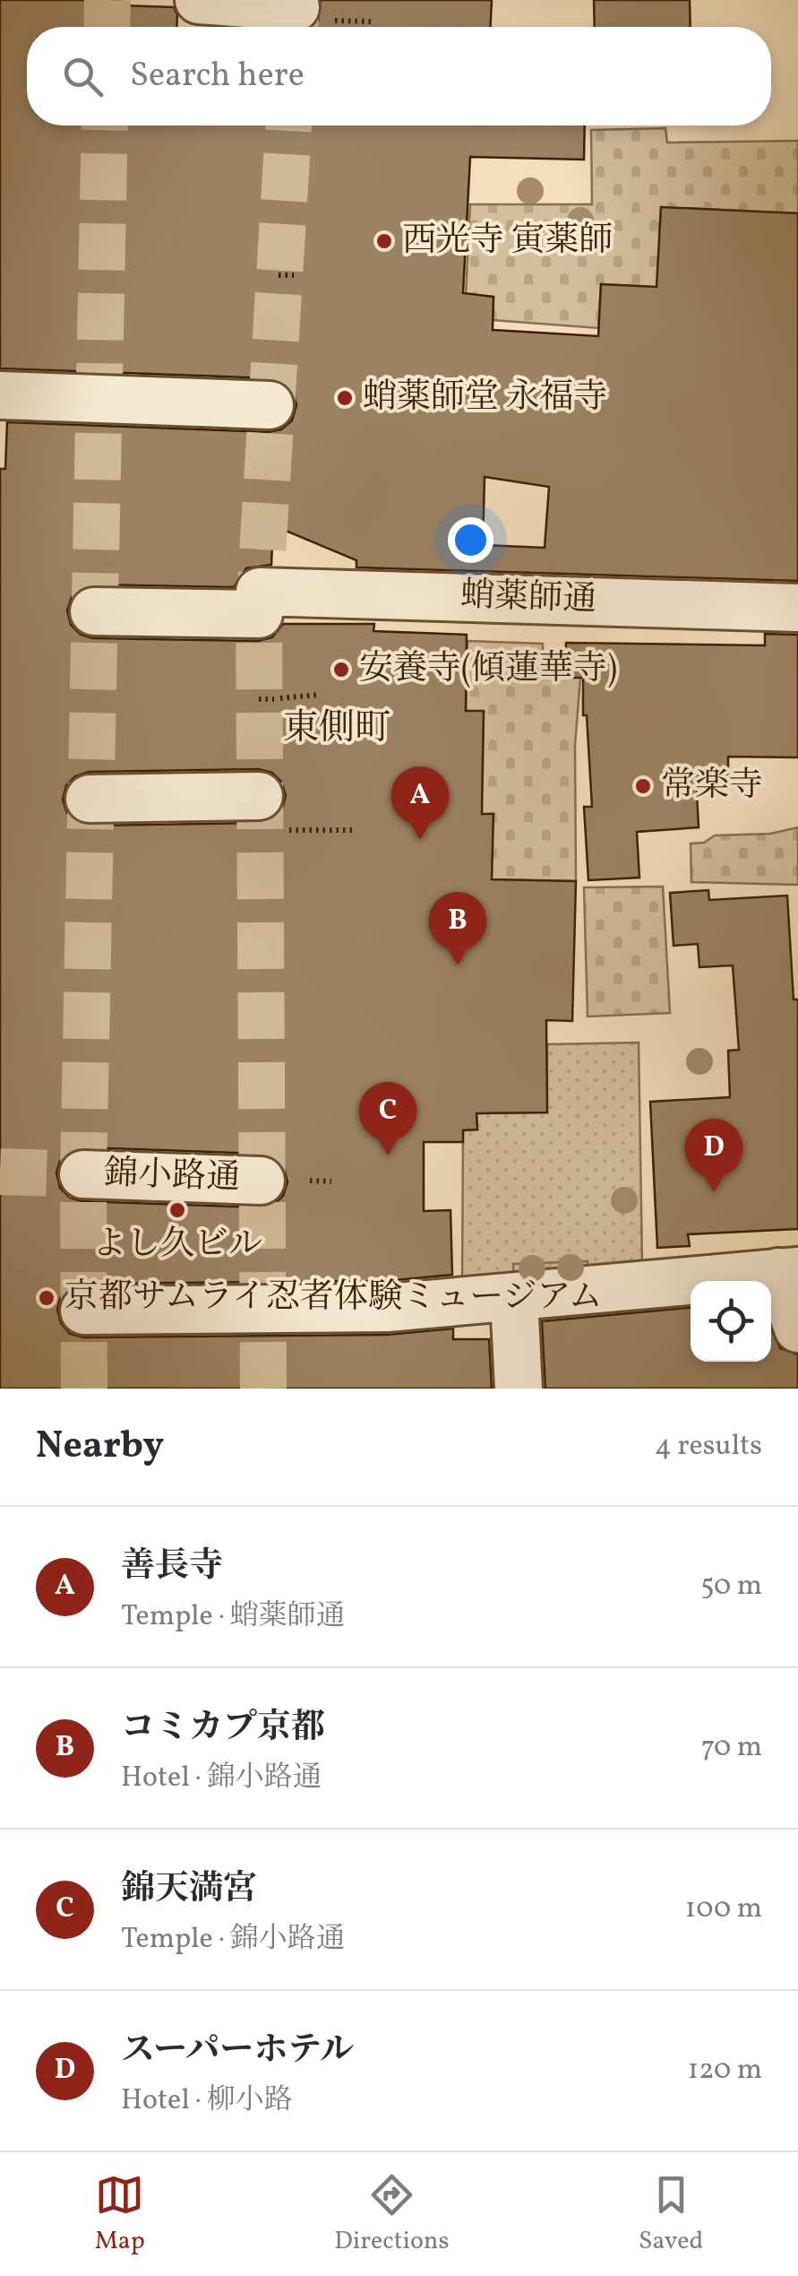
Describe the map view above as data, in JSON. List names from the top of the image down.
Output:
{
  "streets": {
    "street": ["蛸薬師通", "錦小路通"]
  },
  "districts": ["東側町"],
  "places": [
    "西光寺 寅薬師",
    "蛸薬師堂 永福寺",
    "安養寺(傾蓮華寺)",
    "常楽寺",
    "よし久ビル",
    "京都サムライ忍者体験ミュージアム"
  ],
  "page": {
    "search": "Search here",
    "pins": [
      "A",
      "B",
      "C",
      "D"
    ],
    "heading": ["Nearby", "4 results"],
    "list": [
      {
        "mark": "A",
        "name": "善長寺",
        "note": "Temple · 蛸薬師通",
        "value": "50 m"
      },
      {
        "mark": "B",
        "name": "コミカプ京都",
        "note": "Hotel · 錦小路通",
        "value": "70 m"
      },
      {
        "mark": "C",
        "name": "錦天満宮",
        "note": "Temple · 錦小路通",
        "value": "100 m"
      },
      {
        "mark": "D",
        "name": "スーパーホテル",
        "note": "Hotel · 柳小路",
        "value": "120 m"
      }
    ],
    "nav": ["Map", "Directions", "Saved"]
  }
}
